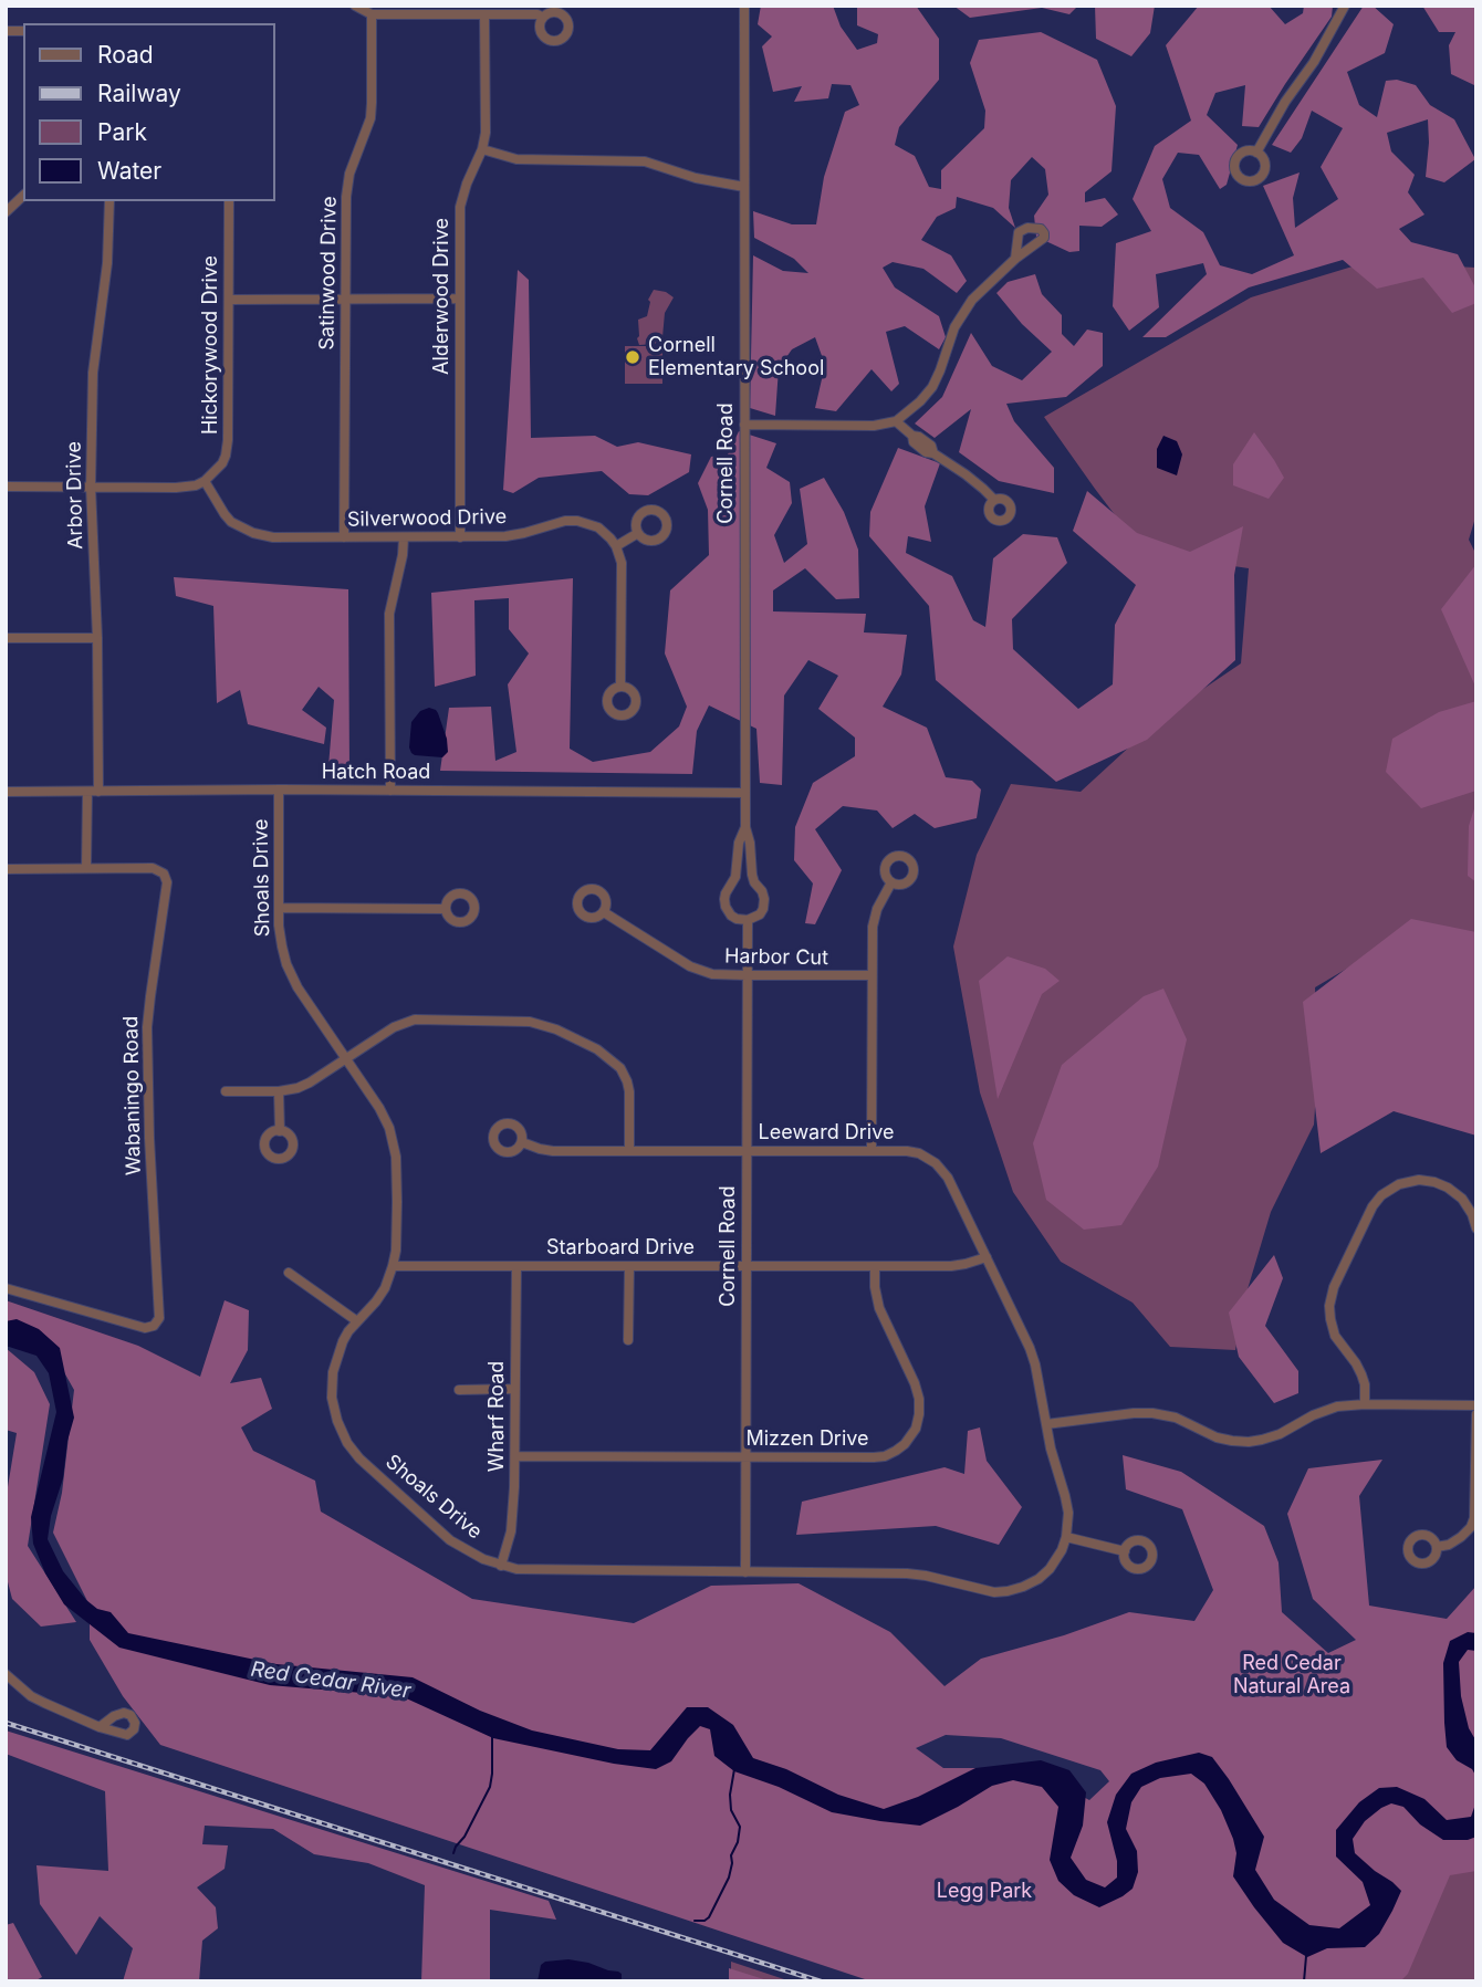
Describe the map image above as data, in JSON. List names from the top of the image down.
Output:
{
  "streets": {
    "street": [
      "Satinwood Drive",
      "Alderwood Drive",
      "Hickorywood Drive",
      "Cornell Road",
      "Arbor Drive",
      "Silverwood Drive",
      "Hatch Road",
      "Shoals Drive",
      "Harbor Cut",
      "Wabaningo Road",
      "Leeward Drive",
      "Starboard Drive",
      "Wharf Road",
      "Mizzen Drive"
    ]
  },
  "crossings": [
    ["Satinwood Drive", "Silverwood Drive"],
    ["Alderwood Drive", "Silverwood Drive"],
    ["Hickorywood Drive", "Silverwood Drive"],
    ["Cornell Road", "Hatch Road"],
    ["Cornell Road", "Shoals Drive"],
    ["Cornell Road", "Harbor Cut"],
    ["Cornell Road", "Leeward Drive"],
    ["Cornell Road", "Starboard Drive"],
    ["Cornell Road", "Mizzen Drive"],
    ["Arbor Drive", "Hatch Road"],
    ["Hatch Road", "Shoals Drive"],
    ["Shoals Drive", "Starboard Drive"],
    ["Shoals Drive", "Wharf Road"],
    ["Leeward Drive", "Starboard Drive"],
    ["Starboard Drive", "Wharf Road"],
    ["Starboard Drive", "Mizzen Drive"],
    ["Wharf Road", "Mizzen Drive"]
  ],
  "water": ["Red Cedar River"],
  "parks": ["Red Cedar Natural Area", "Legg Park"],
  "places": ["Cornell Elementary School"],
  "legend": [
    "Road",
    "Railway",
    "Park",
    "Water"
  ]
}
